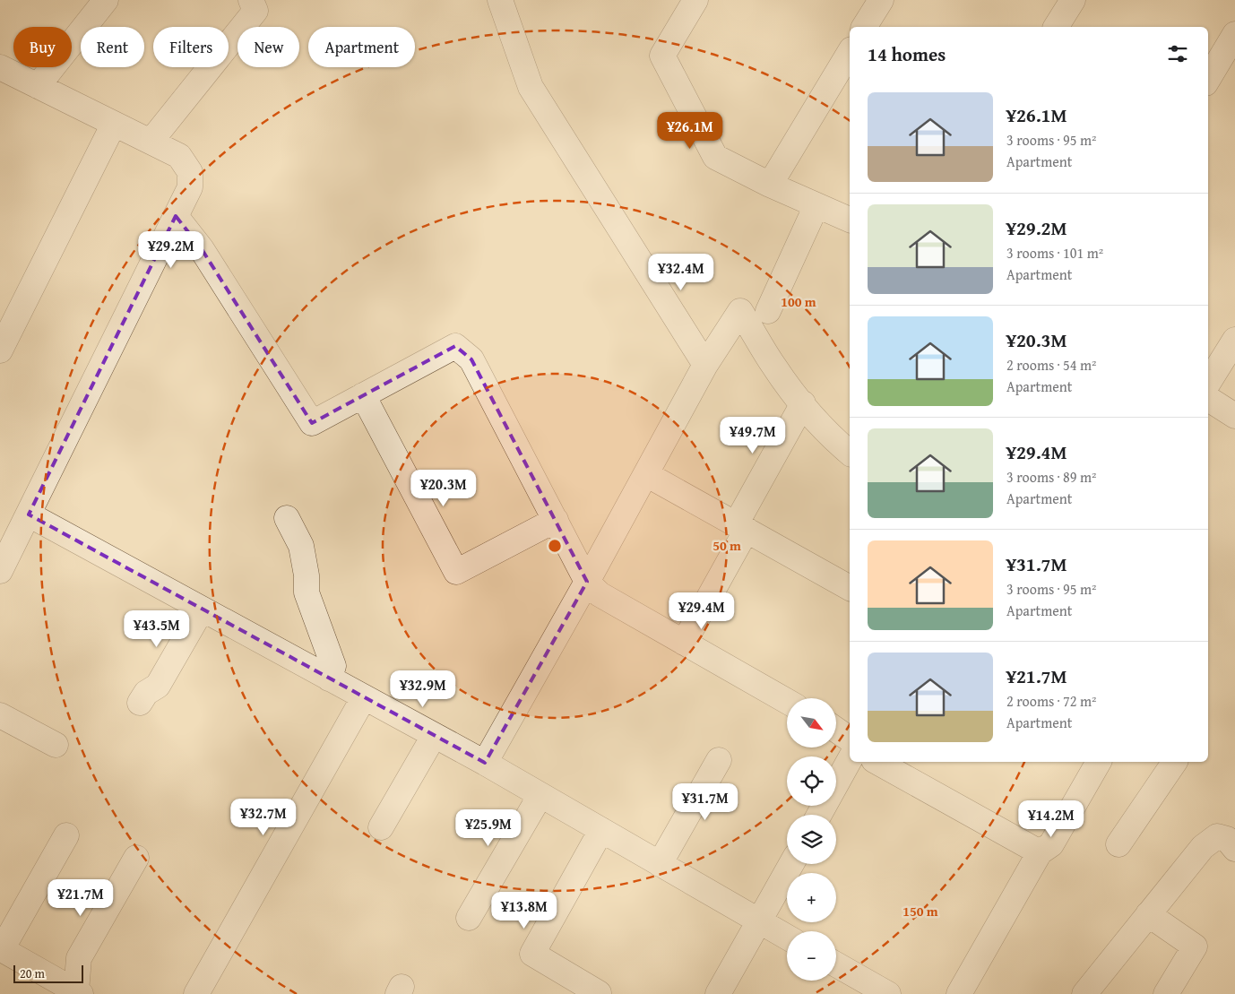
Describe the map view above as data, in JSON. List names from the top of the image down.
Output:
{
  "scale_bar": "20 m",
  "north": "bottom right",
  "page": {
    "chip": [
      "Buy",
      "Rent",
      "Filters",
      "New",
      "Apartment"
    ],
    "heading": "14 homes",
    "list": [
      {
        "name": "¥26.1M",
        "note": "3 rooms · 95 m² · Apartment"
      },
      {
        "name": "¥29.2M",
        "note": "3 rooms · 101 m² · Apartment"
      },
      {
        "name": "¥20.3M",
        "note": "2 rooms · 54 m² · Apartment"
      },
      {
        "name": "¥29.4M",
        "note": "3 rooms · 89 m² · Apartment"
      },
      {
        "name": "¥31.7M",
        "note": "3 rooms · 95 m² · Apartment"
      },
      {
        "name": "¥21.7M",
        "note": "2 rooms · 72 m² · Apartment"
      }
    ],
    "price": [
      "¥26.1M",
      "¥29.2M",
      "¥32.4M",
      "¥49.7M",
      "¥20.3M",
      "¥29.4M",
      "¥43.5M",
      "¥32.9M",
      "¥31.7M",
      "¥32.7M",
      "¥14.2M",
      "¥25.9M",
      "¥21.7M",
      "¥13.8M"
    ],
    "map_buttons": ["+", "−"],
    "scale": "20 m"
  },
  "rings": ["100 m", "50 m", "150 m"]
}
